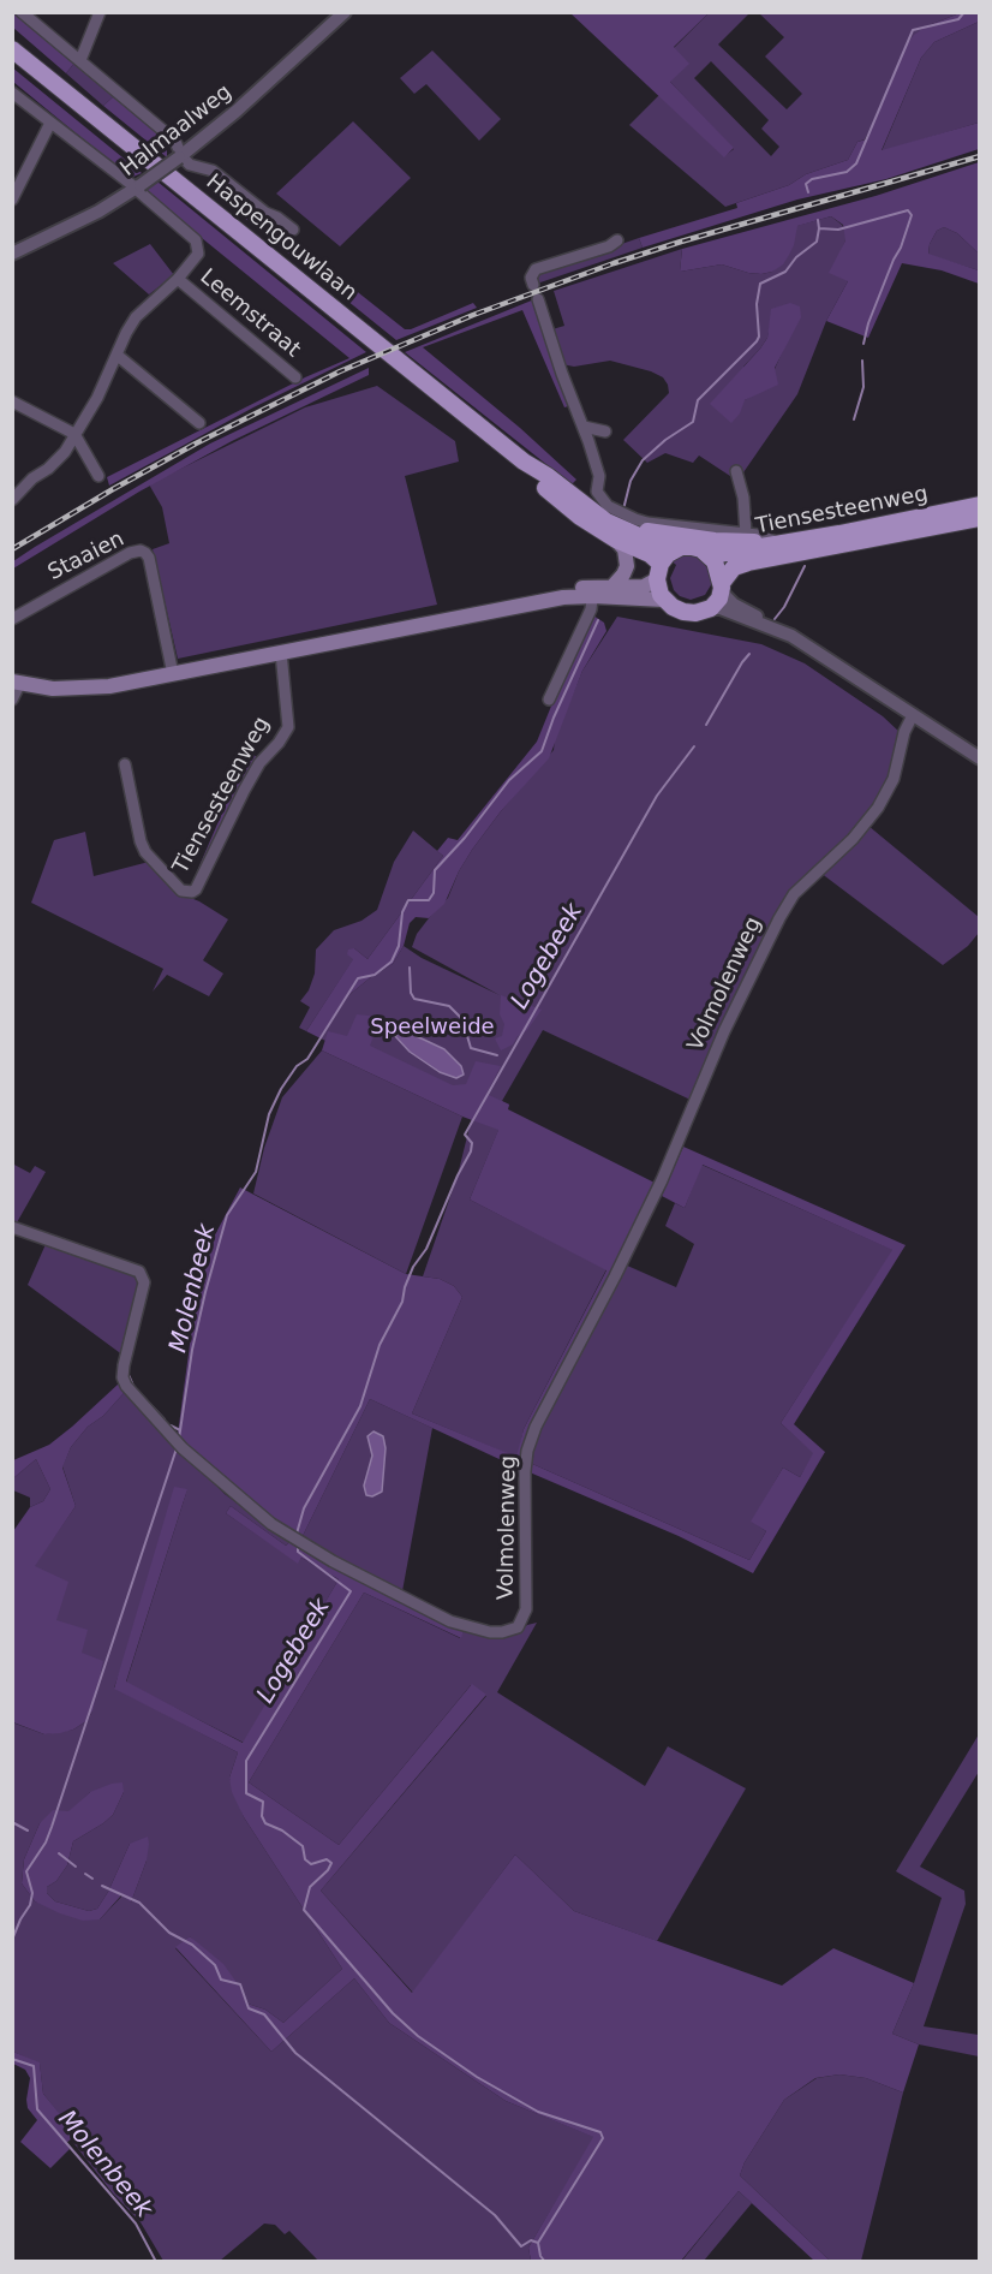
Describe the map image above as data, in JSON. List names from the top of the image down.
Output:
{
  "streets": {
    "main road": ["Haspengouwlaan", "Tiensesteenweg"],
    "street": [
      "Halmaalweg",
      "Leemstraat",
      "Staaien",
      "Volmolenweg"
    ]
  },
  "crossings": [
    ["Haspengouwlaan", "Tiensesteenweg"]
  ],
  "water": ["Logebeek", "Molenbeek"],
  "parks": ["Speelweide"]
}
